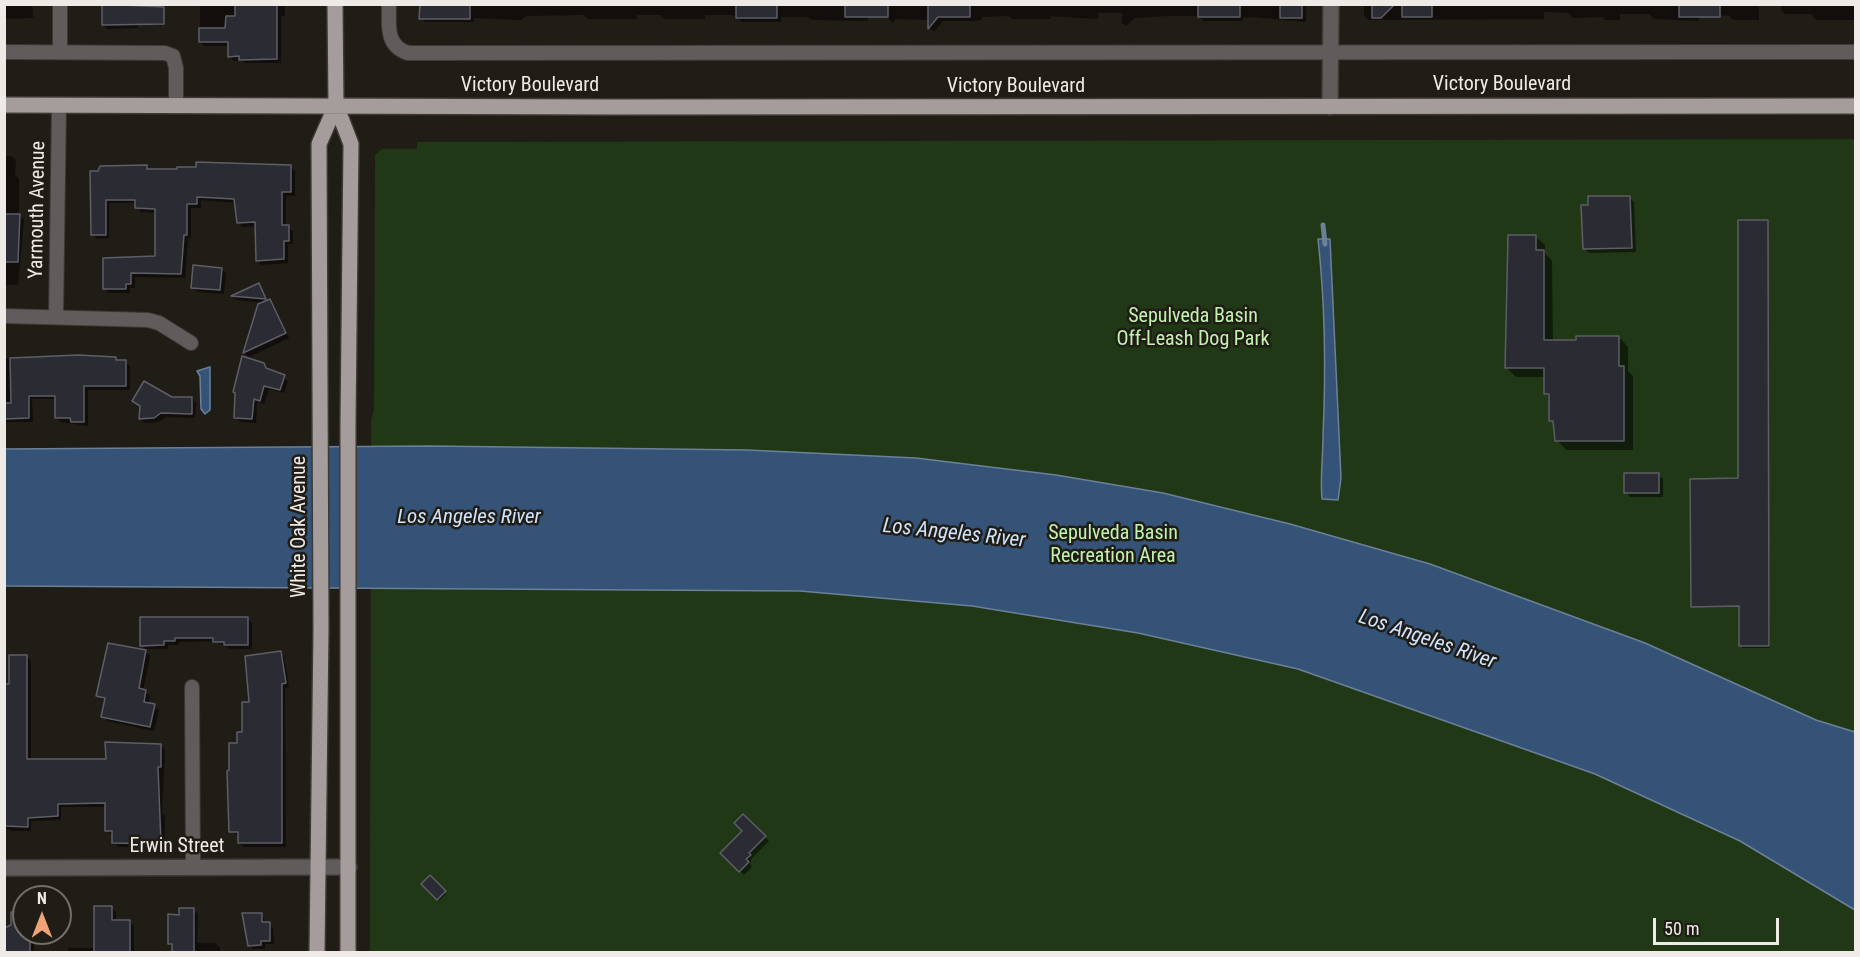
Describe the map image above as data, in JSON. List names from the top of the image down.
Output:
{
  "streets": {
    "main road": ["Victory Boulevard", "White Oak Avenue"],
    "street": ["Yarmouth Avenue", "Erwin Street"]
  },
  "crossings": [
    ["Victory Boulevard", "Yarmouth Avenue"],
    ["Victory Boulevard", "White Oak Avenue"],
    ["White Oak Avenue", "Erwin Street"]
  ],
  "water": ["Los Angeles River"],
  "parks": ["Sepulveda Basin Off-Leash Dog Park", "Sepulveda Basin Recreation Area"],
  "scale_bar": "50 m",
  "north": "top"
}
